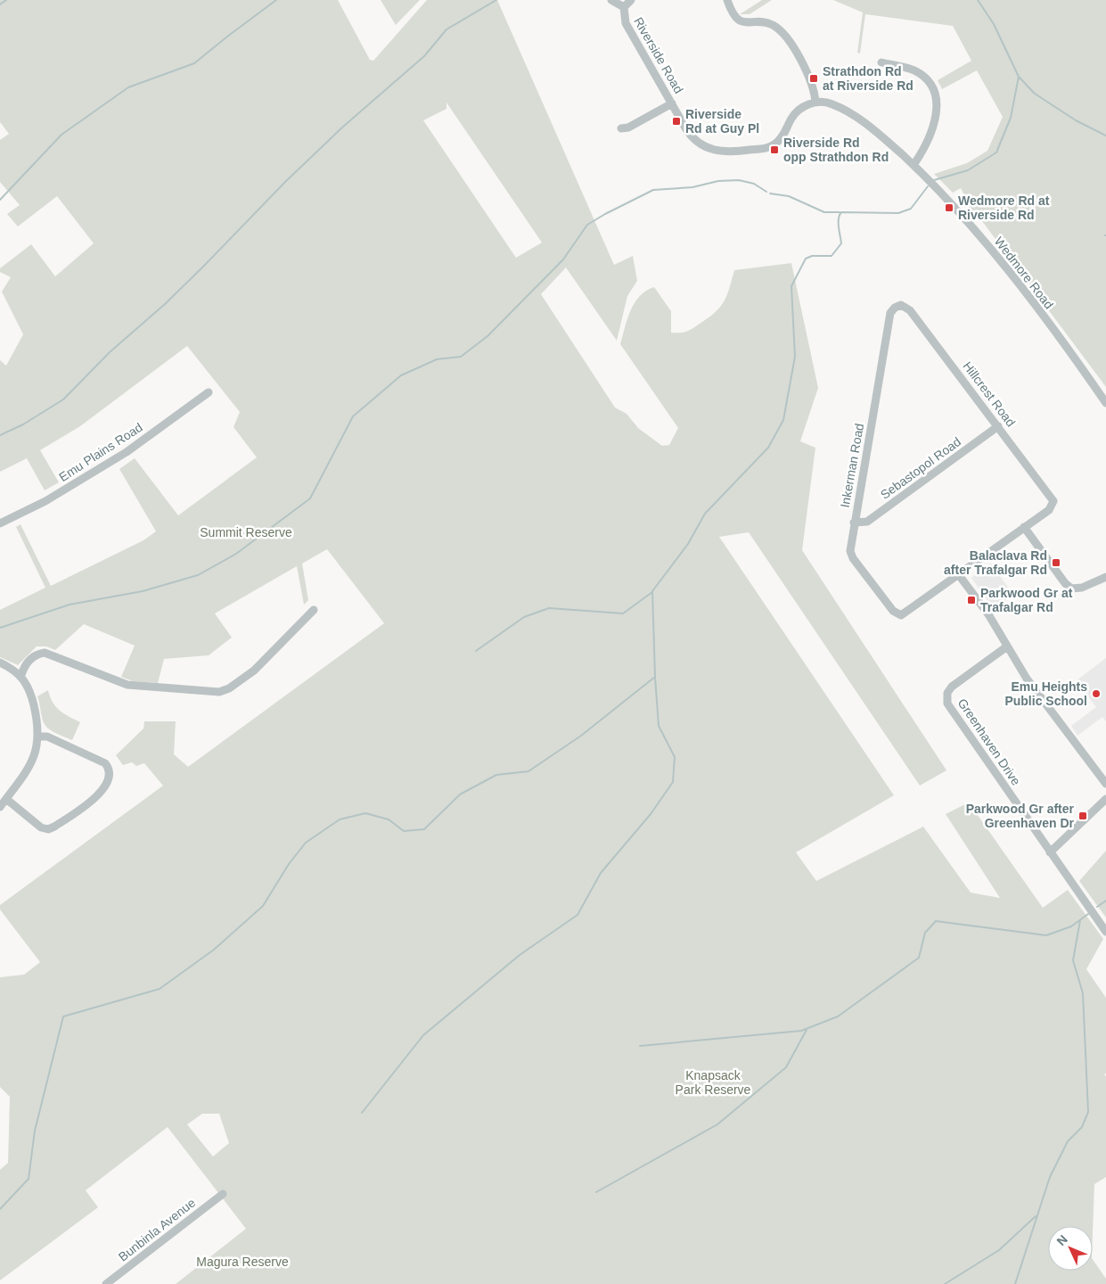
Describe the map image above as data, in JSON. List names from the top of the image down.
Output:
{
  "streets": {
    "street": [
      "Riverside Road",
      "Wedmore Road",
      "Hillcrest Road",
      "Emu Plains Road",
      "Inkerman Road",
      "Sebastopol Road",
      "Greenhaven Drive",
      "Bunbinla Avenue"
    ]
  },
  "crossings": [
    ["Hillcrest Road", "Inkerman Road"],
    ["Hillcrest Road", "Sebastopol Road"],
    ["Inkerman Road", "Sebastopol Road"]
  ],
  "parks": ["Summit Reserve", "Knapsack Park Reserve", "Magura Reserve"],
  "places": {
    "transit": [
      "Strathdon Rd at Riverside Rd",
      "Riverside Rd at Guy Pl",
      "Riverside Rd opp Strathdon Rd",
      "Wedmore Rd at Riverside Rd",
      "Balaclava Rd after Trafalgar Rd",
      "Parkwood Gr at Trafalgar Rd",
      "Parkwood Gr after Greenhaven Dr"
    ],
    "other": ["Emu Heights Public School"]
  },
  "north": "top left"
}
